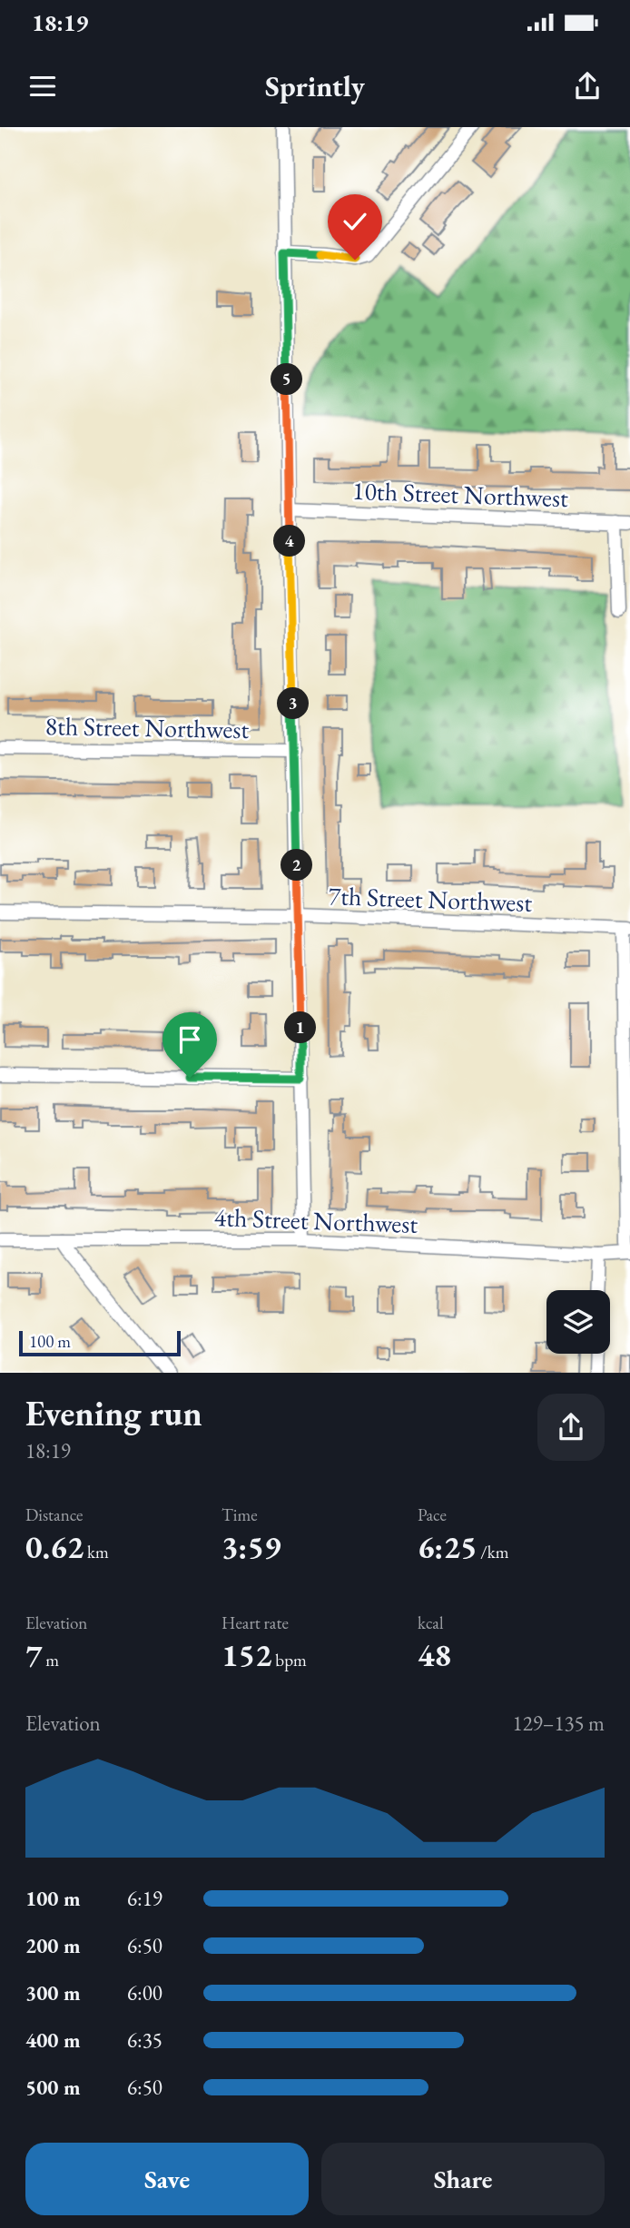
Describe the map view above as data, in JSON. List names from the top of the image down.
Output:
{
  "streets": {
    "street": [
      "10th Street Northwest",
      "8th Street Northwest",
      "7th Street Northwest",
      "4th Street Northwest"
    ]
  },
  "scale_bar": "100 m",
  "page": {
    "status": "18:19",
    "header": "Sprintly",
    "pins": [
      "5",
      "4",
      "3",
      "2",
      "1"
    ],
    "scale": "100 m",
    "heading": ["Evening run", "18:19"],
    "stats": [
      ["Distance", "0.62 km"],
      ["Time", "3:59"],
      ["Pace", "6:25 /km"],
      ["Elevation", "7 m"],
      ["Heart rate", "152 bpm"],
      ["kcal", "48"]
    ],
    "chart": ["Elevation", "129–135 m"],
    "list": [
      {
        "name": "100 m",
        "note": "6:19"
      },
      {
        "name": "200 m",
        "note": "6:50"
      },
      {
        "name": "300 m",
        "note": "6:00"
      },
      {
        "name": "400 m",
        "note": "6:35"
      },
      {
        "name": "500 m",
        "note": "6:50"
      }
    ],
    "buttons": ["Save", "Share"]
  }
}
